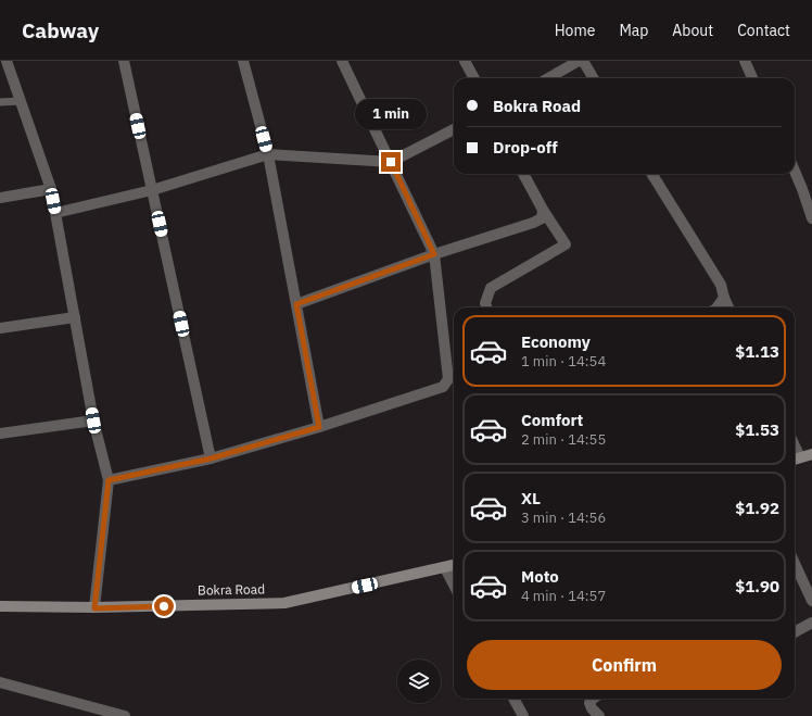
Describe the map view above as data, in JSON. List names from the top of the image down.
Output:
{
  "streets": {
    "street": ["Bokra Road"]
  },
  "page": {
    "header": "Cabway",
    "nav": [
      "Home",
      "Map",
      "About",
      "Contact"
    ],
    "banner": ["Bokra Road", "Drop-off"],
    "bubble": "1 min",
    "list": [
      {
        "name": "Economy",
        "note": "1 min · 14:54",
        "value": "$1.13"
      },
      {
        "name": "Comfort",
        "note": "2 min · 14:55",
        "value": "$1.53"
      },
      {
        "name": "XL",
        "note": "3 min · 14:56",
        "value": "$1.92"
      },
      {
        "name": "Moto",
        "note": "4 min · 14:57",
        "value": "$1.90"
      }
    ],
    "buttons": "Confirm"
  }
}
